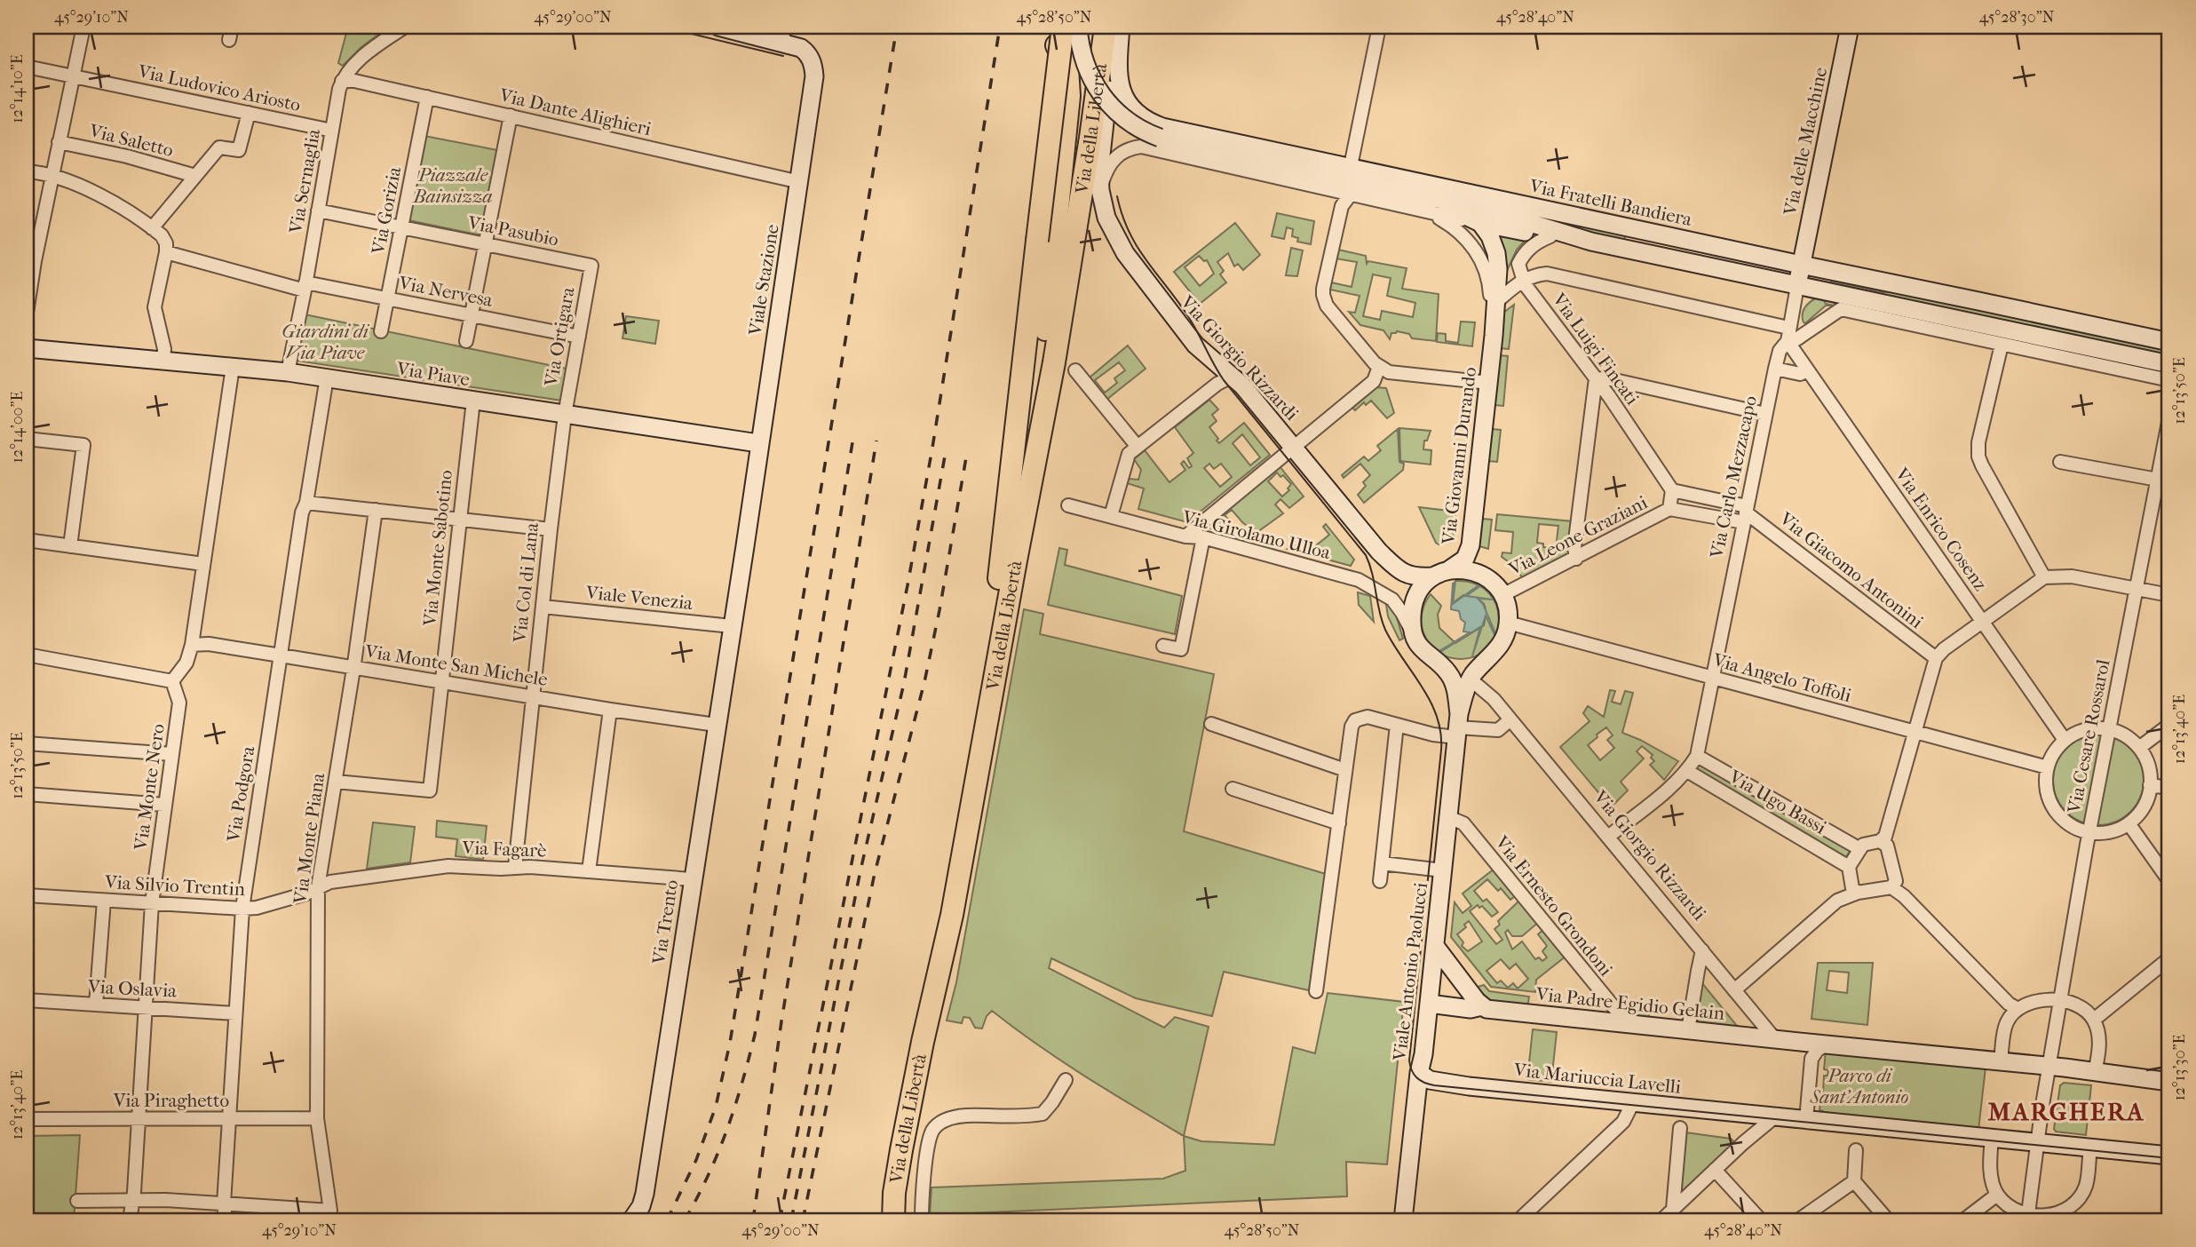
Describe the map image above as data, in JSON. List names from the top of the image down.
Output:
{
  "streets": {
    "highway": ["Via della Libertà"],
    "street": [
      "Via Ludovico Ariosto",
      "Via Dante Alighieri",
      "Via Saletto",
      "Via delle Macchine",
      "Via Sernaglia",
      "Via Fratelli Bandiera",
      "Via Gorizia",
      "Via Pasubio",
      "Viale Stazione",
      "Via Nervesa",
      "Via Ortigara",
      "Via Luigi Fincati",
      "Via Giorgio Rizzardi",
      "Via Piave",
      "Via Giovanni Durando",
      "Via Carlo Mezzacapo",
      "Via Enrico Cosenz",
      "Via Girolamo Ulloa",
      "Via Leone Graziani",
      "Via Monte Sabotino",
      "Via Giacomo Antonini",
      "Via Col di Lana",
      "Viale Venezia",
      "Via Monte San Michele",
      "Via Angelo Toffoli",
      "Via Cesare Rossarol",
      "Via Monte Nero",
      "Via Podgora",
      "Via Ugo Bassi",
      "Via Monte Piana",
      "Via Fagarè",
      "Via Silvio Trentin",
      "Via Ernesto Grondoni",
      "Via Trento",
      "Viale Antonio Paolucci",
      "Via Oslavia",
      "Via Padre Egidio Gelain",
      "Via Mariuccia Lavelli",
      "Via Piraghetto"
    ]
  },
  "crossings": [
    ["Via Ludovico Ariosto", "Via Sernaglia"],
    ["Via Dante Alighieri", "Via Sernaglia"],
    ["Via Dante Alighieri", "Via Gorizia"],
    ["Via Dante Alighieri", "Viale Stazione"],
    ["Via delle Macchine", "Via Fratelli Bandiera"],
    ["Via delle Macchine", "Via Carlo Mezzacapo"],
    ["Via Sernaglia", "Via Pasubio"],
    ["Via Sernaglia", "Via Nervesa"],
    ["Via Sernaglia", "Via Piave"],
    ["Via Fratelli Bandiera", "Via Giovanni Durando"],
    ["Via Fratelli Bandiera", "Via Carlo Mezzacapo"],
    ["Via Gorizia", "Via Pasubio"],
    ["Via Gorizia", "Via Nervesa"],
    ["Via Pasubio", "Via Ortigara"],
    ["Viale Stazione", "Via Piave"],
    ["Viale Stazione", "Viale Venezia"],
    ["Viale Stazione", "Via Trento"],
    ["Via Nervesa", "Via Ortigara"],
    ["Via Ortigara", "Via Piave"],
    ["Via Ortigara", "Via Col di Lana"],
    ["Via Giorgio Rizzardi", "Via Giovanni Durando"],
    ["Via Giorgio Rizzardi", "Via Girolamo Ulloa"],
    ["Via Giorgio Rizzardi", "Via Leone Graziani"],
    ["Via Giorgio Rizzardi", "Via Angelo Toffoli"],
    ["Via Giorgio Rizzardi", "Via Padre Egidio Gelain"],
    ["Via Piave", "Via Monte Sabotino"],
    ["Via Piave", "Via Col di Lana"],
    ["Via Piave", "Via Podgora"],
    ["Via Giovanni Durando", "Via Girolamo Ulloa"],
    ["Via Giovanni Durando", "Via Leone Graziani"],
    ["Via Giovanni Durando", "Via Angelo Toffoli"],
    ["Via Carlo Mezzacapo", "Via Enrico Cosenz"],
    ["Via Carlo Mezzacapo", "Via Giacomo Antonini"],
    ["Via Carlo Mezzacapo", "Via Angelo Toffoli"],
    ["Via Carlo Mezzacapo", "Via Ugo Bassi"],
    ["Via Girolamo Ulloa", "Via Leone Graziani"],
    ["Via Girolamo Ulloa", "Via Angelo Toffoli"],
    ["Via Leone Graziani", "Via Angelo Toffoli"],
    ["Via Monte Sabotino", "Via Monte San Michele"],
    ["Via Monte Sabotino", "Via Monte Piana"],
    ["Via Col di Lana", "Viale Venezia"],
    ["Via Col di Lana", "Via Monte San Michele"],
    ["Via Col di Lana", "Via Fagarè"],
    ["Viale Venezia", "Via Trento"],
    ["Via Monte San Michele", "Via Podgora"],
    ["Via Monte San Michele", "Via Monte Piana"],
    ["Via Monte San Michele", "Via Trento"],
    ["Via Cesare Rossarol", "Via Padre Egidio Gelain"],
    ["Via Cesare Rossarol", "Via Mariuccia Lavelli"],
    ["Via Monte Nero", "Via Silvio Trentin"],
    ["Via Monte Nero", "Via Oslavia"],
    ["Via Monte Nero", "Via Piraghetto"],
    ["Via Podgora", "Via Monte Piana"],
    ["Via Podgora", "Via Silvio Trentin"],
    ["Via Podgora", "Via Oslavia"],
    ["Via Podgora", "Via Piraghetto"],
    ["Via Monte Piana", "Via Fagarè"],
    ["Via Monte Piana", "Via Silvio Trentin"],
    ["Via Monte Piana", "Via Piraghetto"],
    ["Via Fagarè", "Via Silvio Trentin"],
    ["Via Fagarè", "Via Trento"],
    ["Via Ernesto Grondoni", "Viale Antonio Paolucci"],
    ["Via Ernesto Grondoni", "Via Padre Egidio Gelain"],
    ["Viale Antonio Paolucci", "Via Padre Egidio Gelain"],
    ["Viale Antonio Paolucci", "Via Mariuccia Lavelli"]
  ],
  "districts": ["MARGHERA"],
  "parks": ["Piazzale Bainsizza", "Giardini di Via Piave", "Parco di Sant'Antonio"],
  "coordinates": [
    "45°29'10\"N",
    "45°29'00\"N",
    "45°28'50\"N",
    "45°28'40\"N",
    "45°28'30\"N",
    "12°14'10\"E",
    "12°13'50\"E",
    "12°14'00\"E",
    "12°13'40\"E",
    "12°13'30\"E"
  ]
}
